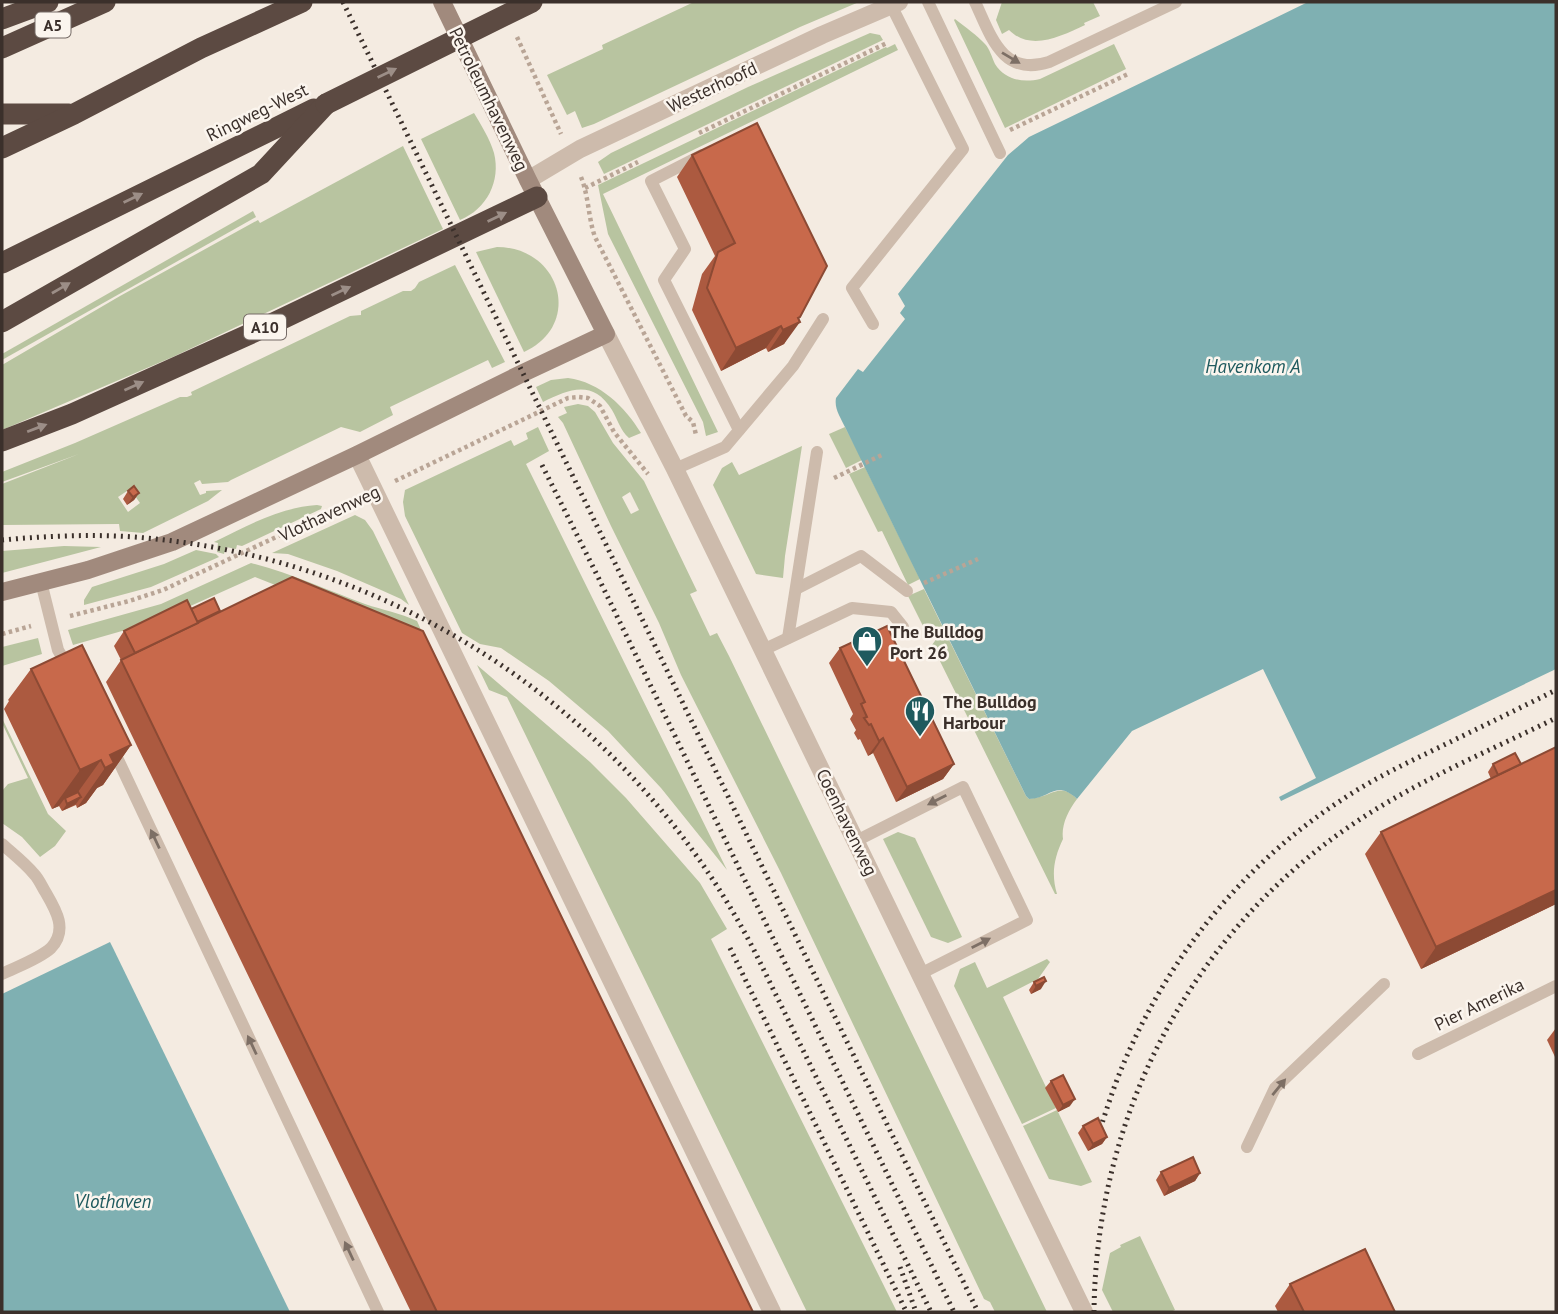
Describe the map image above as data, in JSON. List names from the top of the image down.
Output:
{
  "streets": {
    "highway": ["A5", "Ringweg-West", "A10"],
    "main road": ["Petroleumhavenweg"],
    "street": ["Westerhoofd", "Coenhavenweg"],
    "lane": ["Pier Amerika"],
    "path": ["Vlothavenweg"]
  },
  "crossings": [
    ["Westerhoofd", "Petroleumhavenweg"],
    ["Westerhoofd", "A10"],
    ["Petroleumhavenweg", "A10"],
    ["Petroleumhavenweg", "Coenhavenweg"]
  ],
  "water": ["Havenkom A", "Vlothaven"],
  "places": {
    "shop": ["The Bulldog Port 26"],
    "restaurant": ["The Bulldog Harbour"]
  }
}
